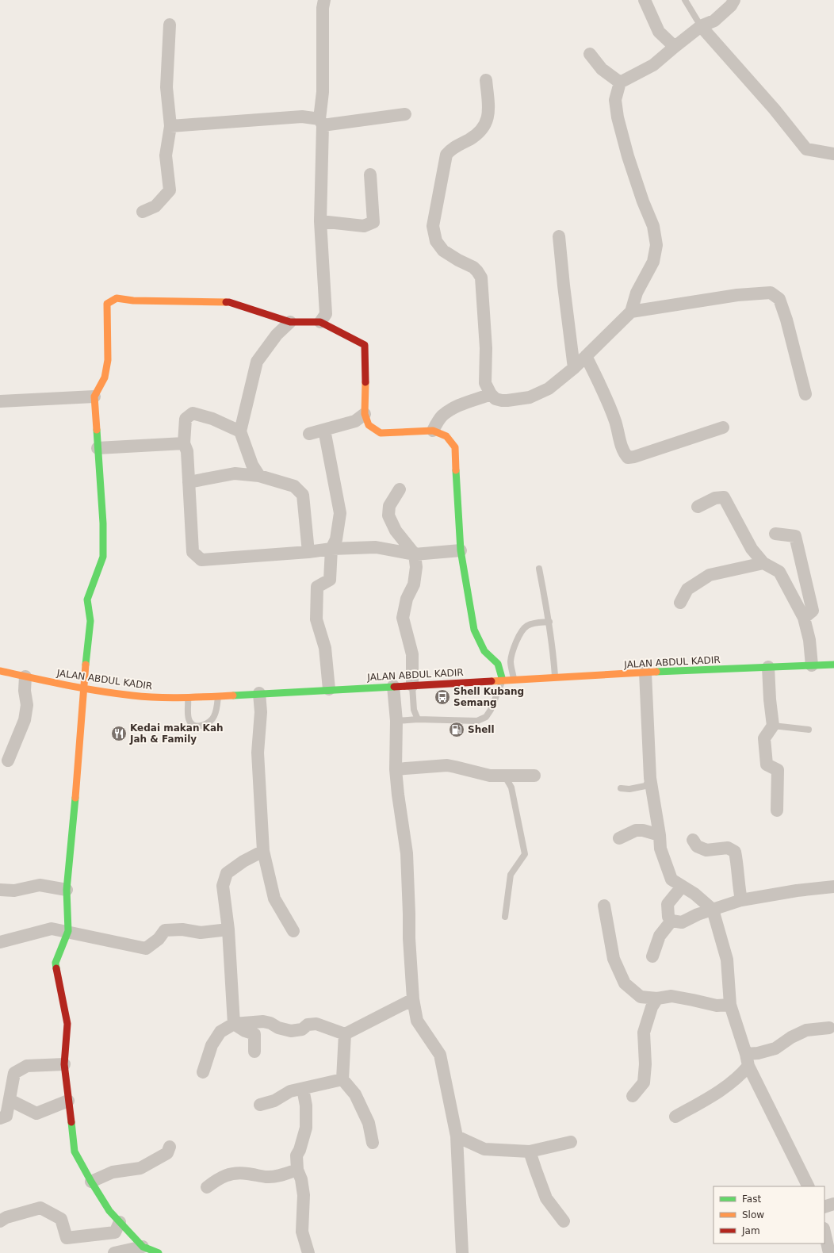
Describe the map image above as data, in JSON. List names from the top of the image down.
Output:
{
  "streets": {
    "street": ["JALAN ABDUL KADIR"]
  },
  "places": {
    "bus stop": ["Shell Kubang Semang"],
    "fuel station": ["Shell"],
    "restaurant": ["Kedai makan Kah Jah & Family"]
  },
  "legend": ["Fast", "Slow", "Jam"]
}
